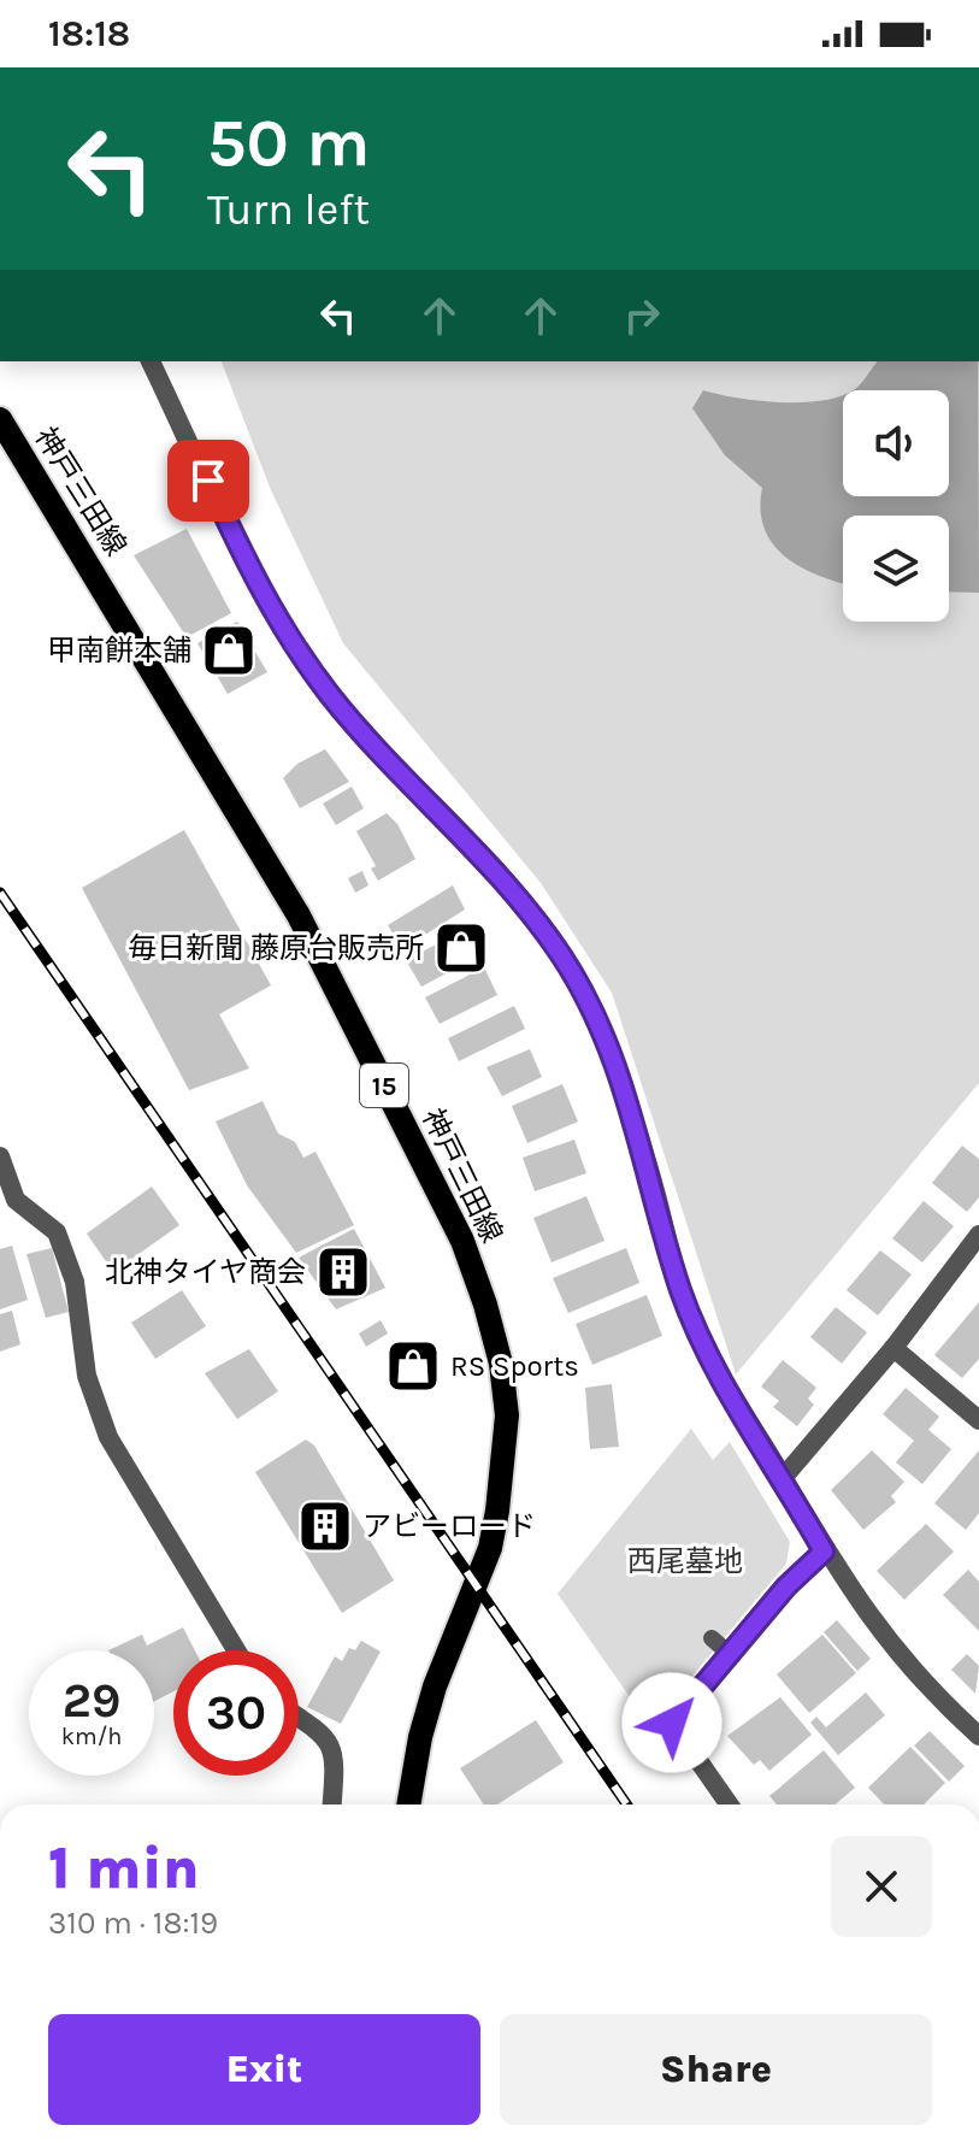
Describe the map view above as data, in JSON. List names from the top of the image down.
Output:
{
  "streets": {
    "main road": ["神戸三田線", "15"]
  },
  "parks": ["西尾墓地"],
  "places": {
    "shop": ["甲南餅本舗", "毎日新聞 藤原台販売所", "RS Sports"],
    "building": ["北神タイヤ商会", "アビーロード"]
  },
  "page": {
    "status": "18:18",
    "turn": ["50 m", "Turn left"],
    "speed": "29 km/h",
    "limit": "30",
    "heading": ["1 min", "310 m · 18:19"],
    "buttons": ["Exit", "Share"]
  }
}
